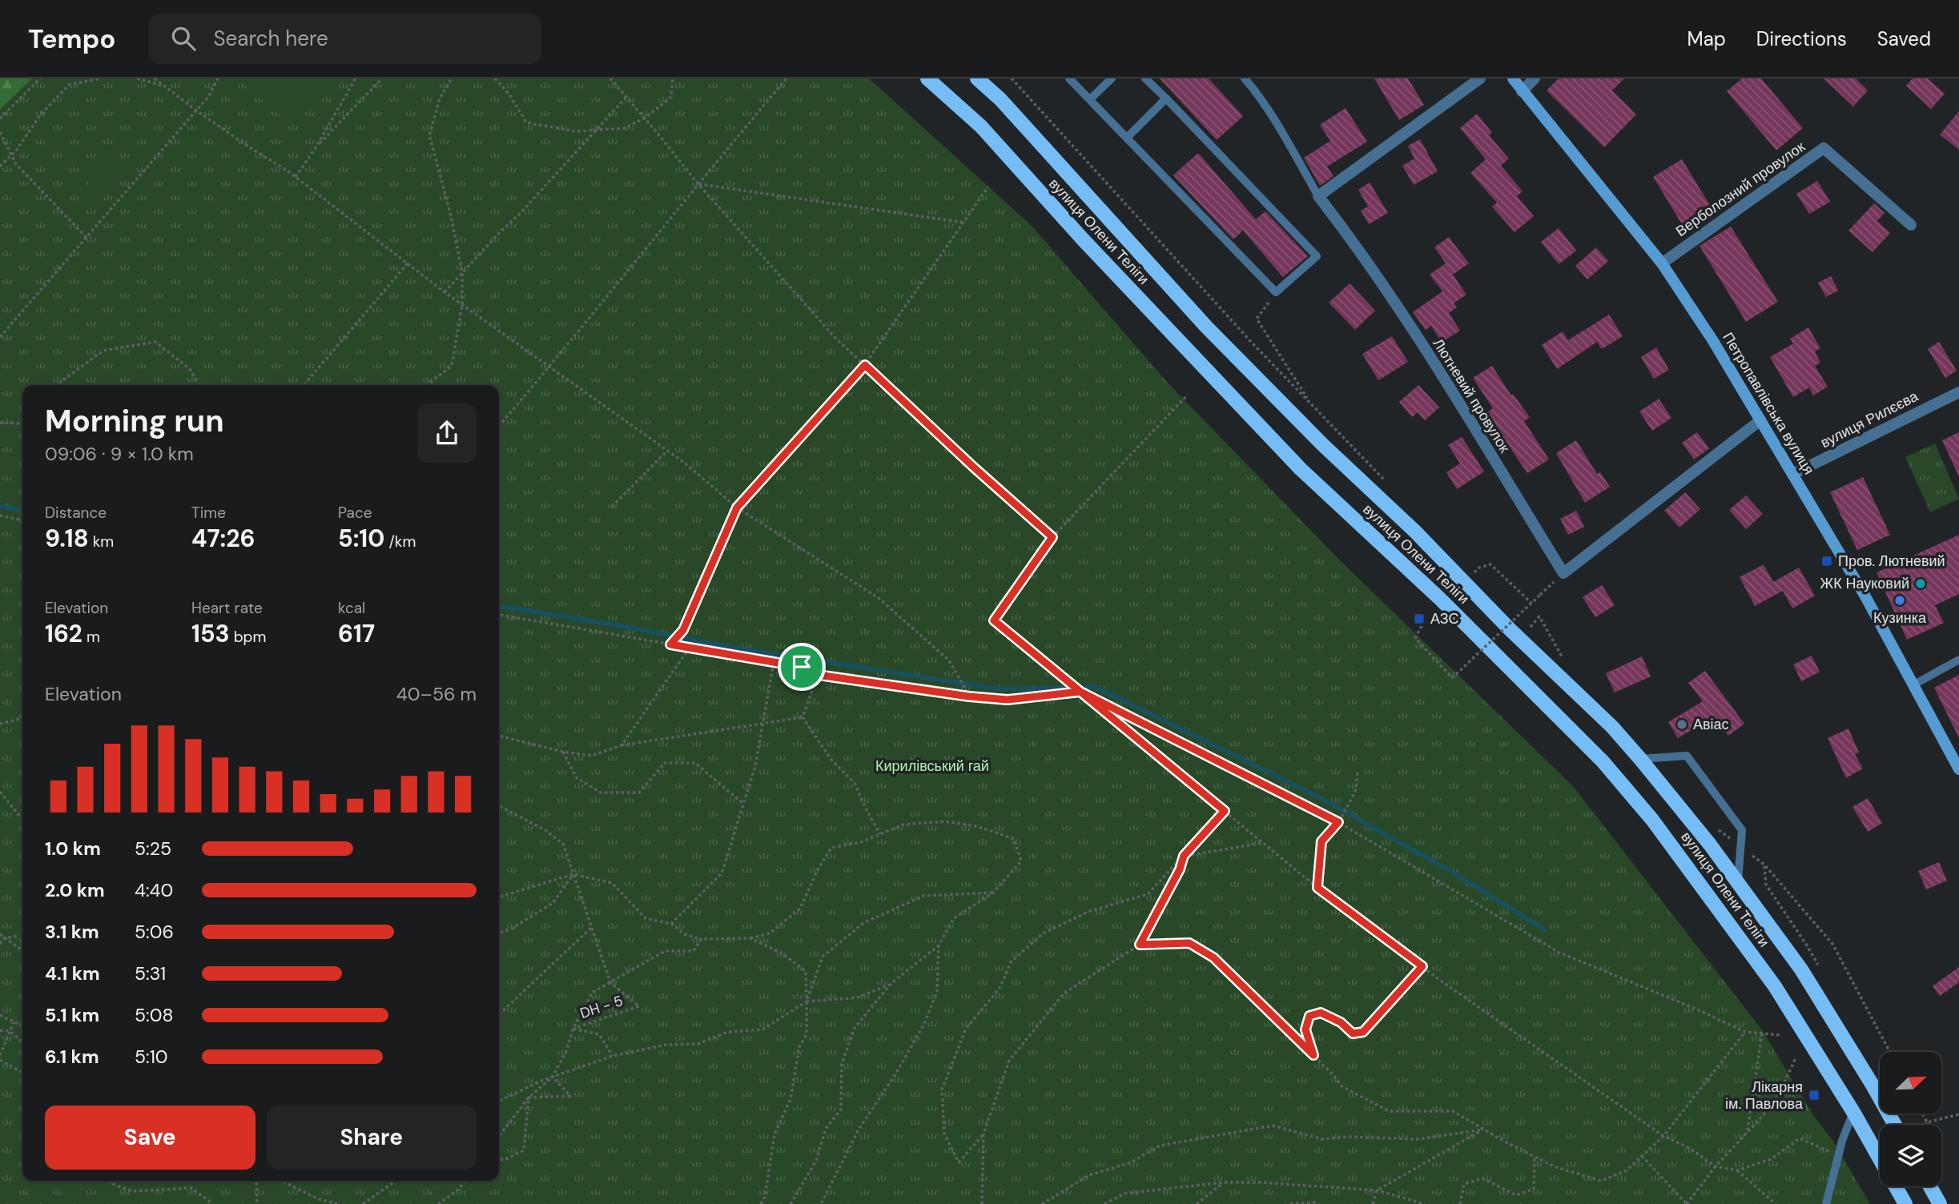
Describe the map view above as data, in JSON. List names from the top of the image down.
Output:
{
  "streets": {
    "main road": ["вулиця Олени Теліги"],
    "street": [
      "Верболозний провулок",
      "Лютневий провулок",
      "Петропавлівська вулиця",
      "вулиця Рилєєва"
    ],
    "path": ["DH - 5"]
  },
  "crossings": [
    ["Верболозний провулок", "Петропавлівська вулиця"],
    ["Петропавлівська вулиця", "вулиця Рилєєва"]
  ],
  "parks": ["Кирилівський гай"],
  "places": {
    "transit": ["Пров. Лютневий", "АЗС", "Лікарня ім. Павлова"],
    "other": ["ЖК Науковий", "Кузинка", "Авіас"]
  },
  "north": "top right",
  "page": {
    "header": "Tempo",
    "search": "Search here",
    "nav": ["Map", "Directions", "Saved"],
    "heading": ["Morning run", "09:06 · 9 × 1.0 km"],
    "stats": [
      ["Distance", "9.18 km"],
      ["Time", "47:26"],
      ["Pace", "5:10 /km"],
      ["Elevation", "162 m"],
      ["Heart rate", "153 bpm"],
      ["kcal", "617"]
    ],
    "chart": ["Elevation", "40–56 m"],
    "list": [
      {
        "name": "1.0 km",
        "note": "5:25"
      },
      {
        "name": "2.0 km",
        "note": "4:40"
      },
      {
        "name": "3.1 km",
        "note": "5:06"
      },
      {
        "name": "4.1 km",
        "note": "5:31"
      },
      {
        "name": "5.1 km",
        "note": "5:08"
      },
      {
        "name": "6.1 km",
        "note": "5:10"
      }
    ],
    "buttons": ["Save", "Share"]
  }
}
